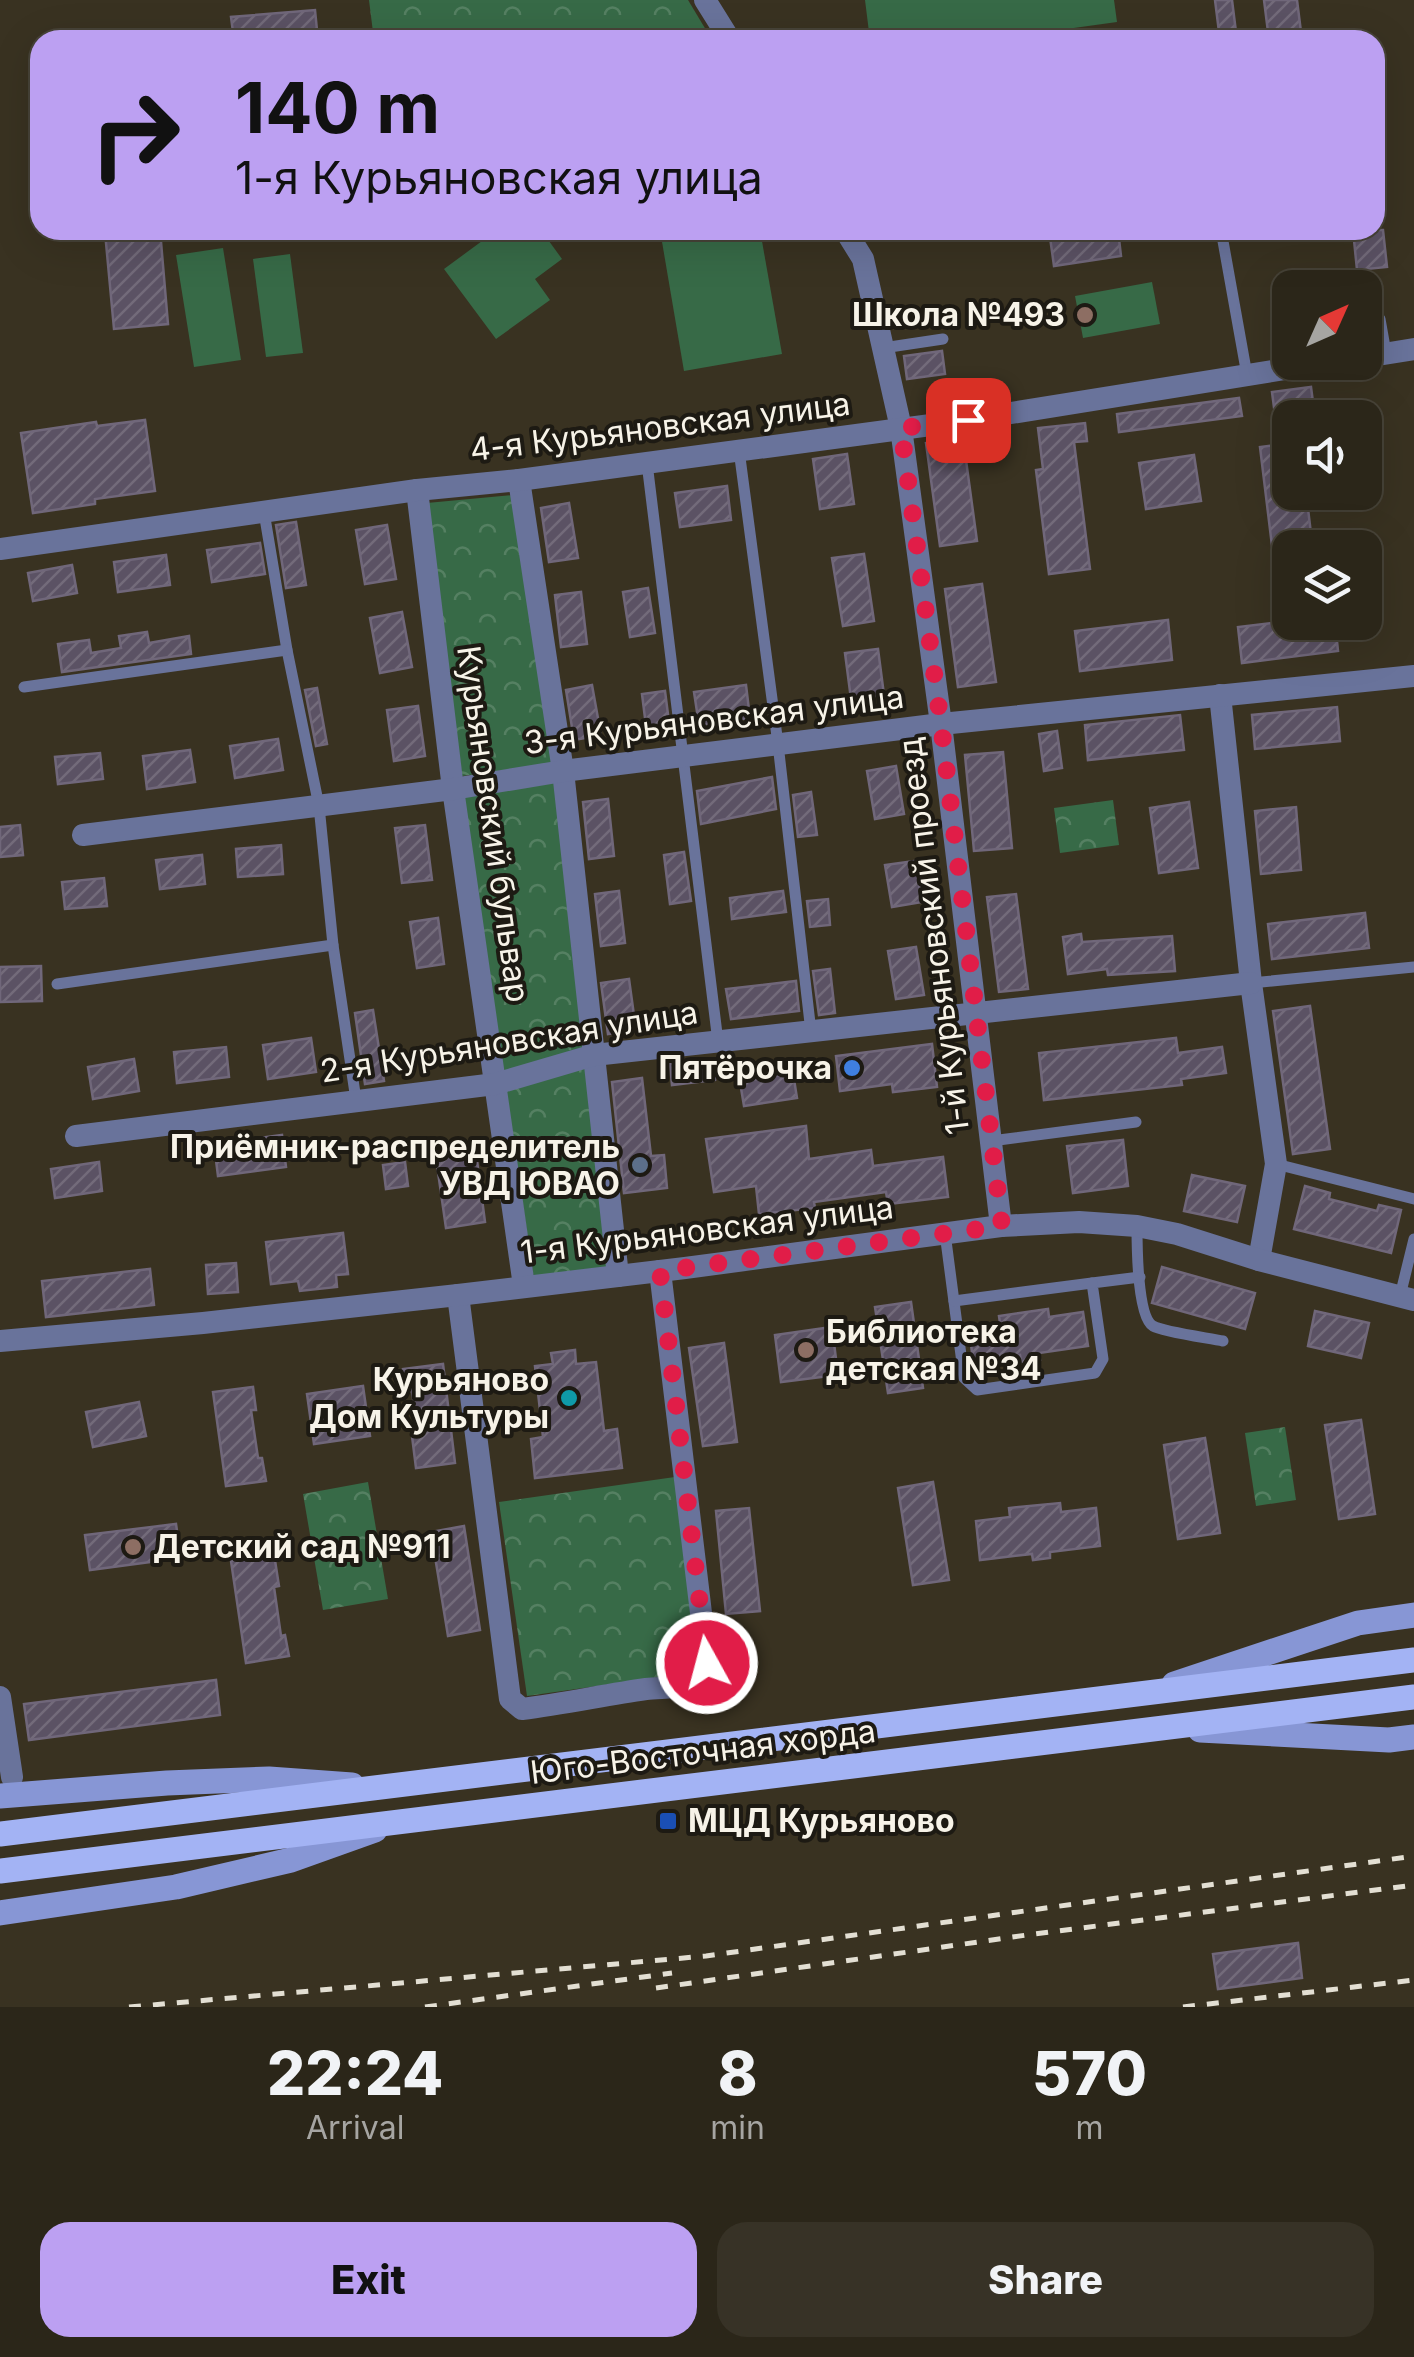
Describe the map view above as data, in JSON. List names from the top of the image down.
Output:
{
  "streets": {
    "main road": ["Юго-Восточная хорда"],
    "street": [
      "4-я Курьяновская улица",
      "3-я Курьяновская улица",
      "Курьяновский бульвар",
      "1-й Курьяновский проезд",
      "2-я Курьяновская улица",
      "1-я Курьяновская улица"
    ]
  },
  "crossings": [
    ["4-я Курьяновская улица", "Курьяновский бульвар"],
    ["4-я Курьяновская улица", "1-й Курьяновский проезд"],
    ["3-я Курьяновская улица", "Курьяновский бульвар"],
    ["3-я Курьяновская улица", "1-й Курьяновский проезд"],
    ["Курьяновский бульвар", "2-я Курьяновская улица"],
    ["Курьяновский бульвар", "1-я Курьяновская улица"],
    ["1-й Курьяновский проезд", "2-я Курьяновская улица"],
    ["1-й Курьяновский проезд", "1-я Курьяновская улица"]
  ],
  "places": {
    "other": [
      "Школа №493",
      "Пятёрочка",
      "Приёмник-распределитель УВД ЮВАО",
      "Библиотека детская №34",
      "Курьяново Дом Культуры",
      "Детский сад №911"
    ],
    "transit": ["МЦД Курьяново"]
  },
  "north": "top right",
  "page": {
    "turn": ["140 m", "1-я Курьяновская улица"],
    "eta": [
      "22:24",
      "Arrival",
      "8",
      "min",
      "570",
      "m"
    ],
    "buttons": ["Exit", "Share"]
  }
}
